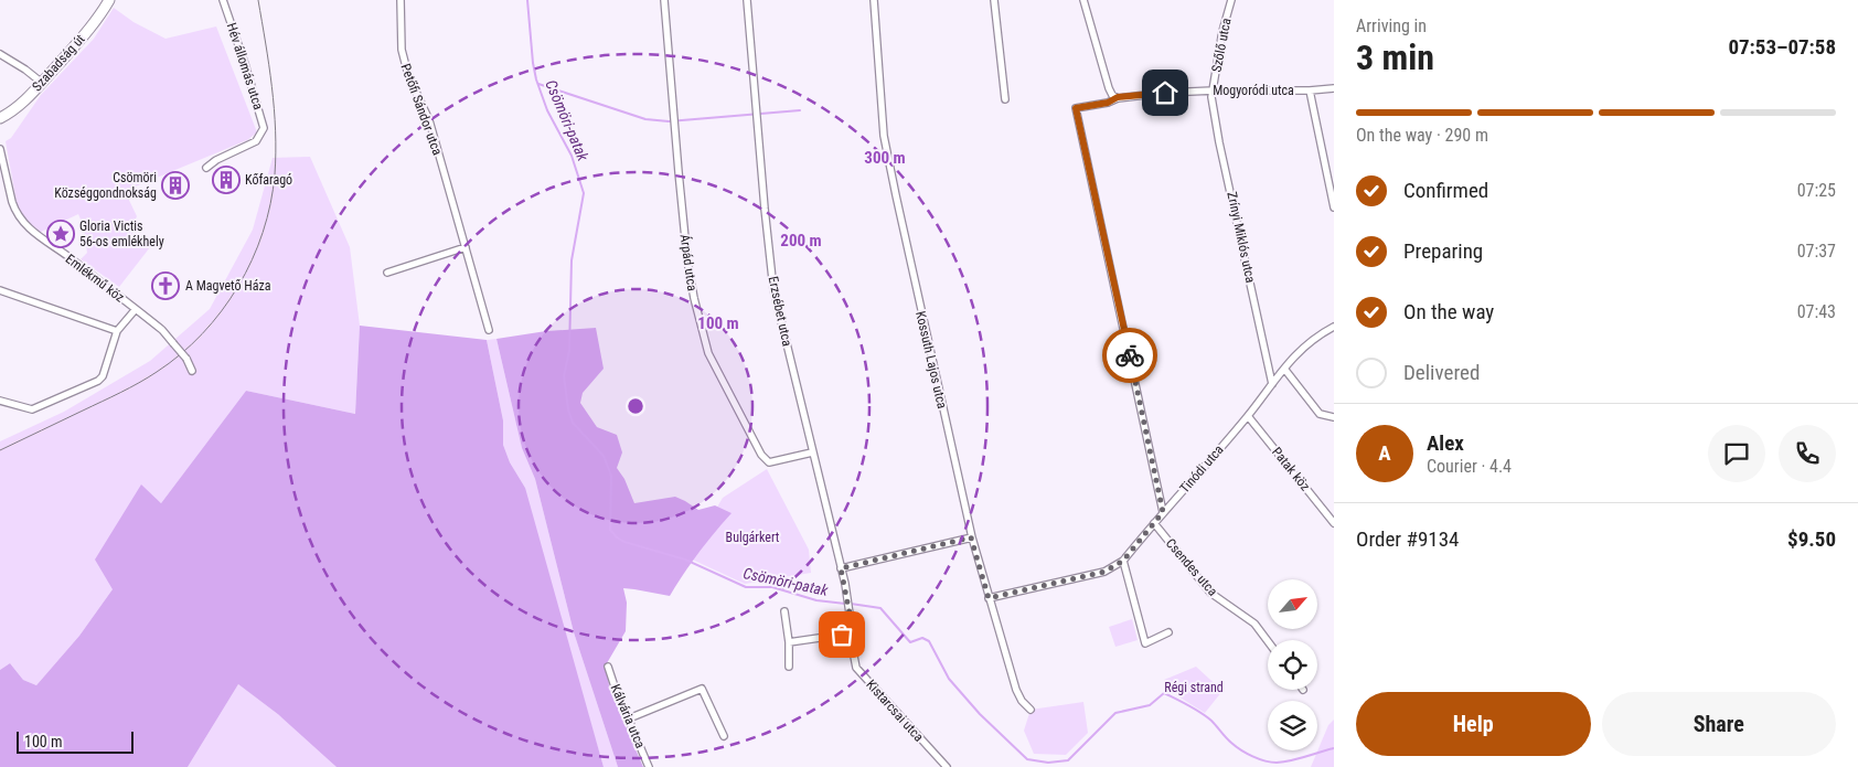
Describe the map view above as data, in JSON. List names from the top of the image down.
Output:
{
  "streets": {
    "street": [
      "Szőlő utca",
      "Szabadság út",
      "Hév állomás utca",
      "Mogyoródi utca",
      "Petőfi Sándor utca",
      "Zrínyi Miklós utca",
      "Árpád utca",
      "Emlékmű köz",
      "Erzsébet utca",
      "Kossuth Lajos utca",
      "Tinódi utca",
      "Patak köz",
      "Csendes utca",
      "Kistarcsai utca",
      "Kálvária utca"
    ]
  },
  "crossings": [
    ["Szőlő utca", "Mogyoródi utca"],
    ["Szőlő utca", "Zrínyi Miklós utca"],
    ["Mogyoródi utca", "Zrínyi Miklós utca"],
    ["Mogyoródi utca", "Tinódi utca"],
    ["Zrínyi Miklós utca", "Tinódi utca"],
    ["Árpád utca", "Erzsébet utca"],
    ["Erzsébet utca", "Kistarcsai utca"],
    ["Kossuth Lajos utca", "Tinódi utca"],
    ["Tinódi utca", "Patak köz"],
    ["Tinódi utca", "Csendes utca"]
  ],
  "water": ["Csömöri-patak"],
  "parks": ["Bulgárkert", "Régi strand"],
  "places": {
    "building": ["Kőfaragó", "Csömöri Községgondnokság"],
    "place": ["Gloria Victis 56-os emlékhely"],
    "church": ["A Magvető Háza"]
  },
  "scale_bar": "100 m",
  "north": "top right",
  "page": {
    "heading": ["3 min", "Arriving in", "07:53–07:58"],
    "panel": [
      "Alex",
      "Courier · 4.4",
      "Order #9134",
      "$9.50"
    ],
    "bar": "On the way · 290 m",
    "list": [
      ["Confirmed", "07:25"],
      ["Preparing", "07:37"],
      ["On the way", "07:43"],
      "Delivered"
    ],
    "round": "A",
    "buttons": ["Help", "Share"],
    "scale": "100 m"
  },
  "rings": ["300 m", "200 m", "100 m"]
}
